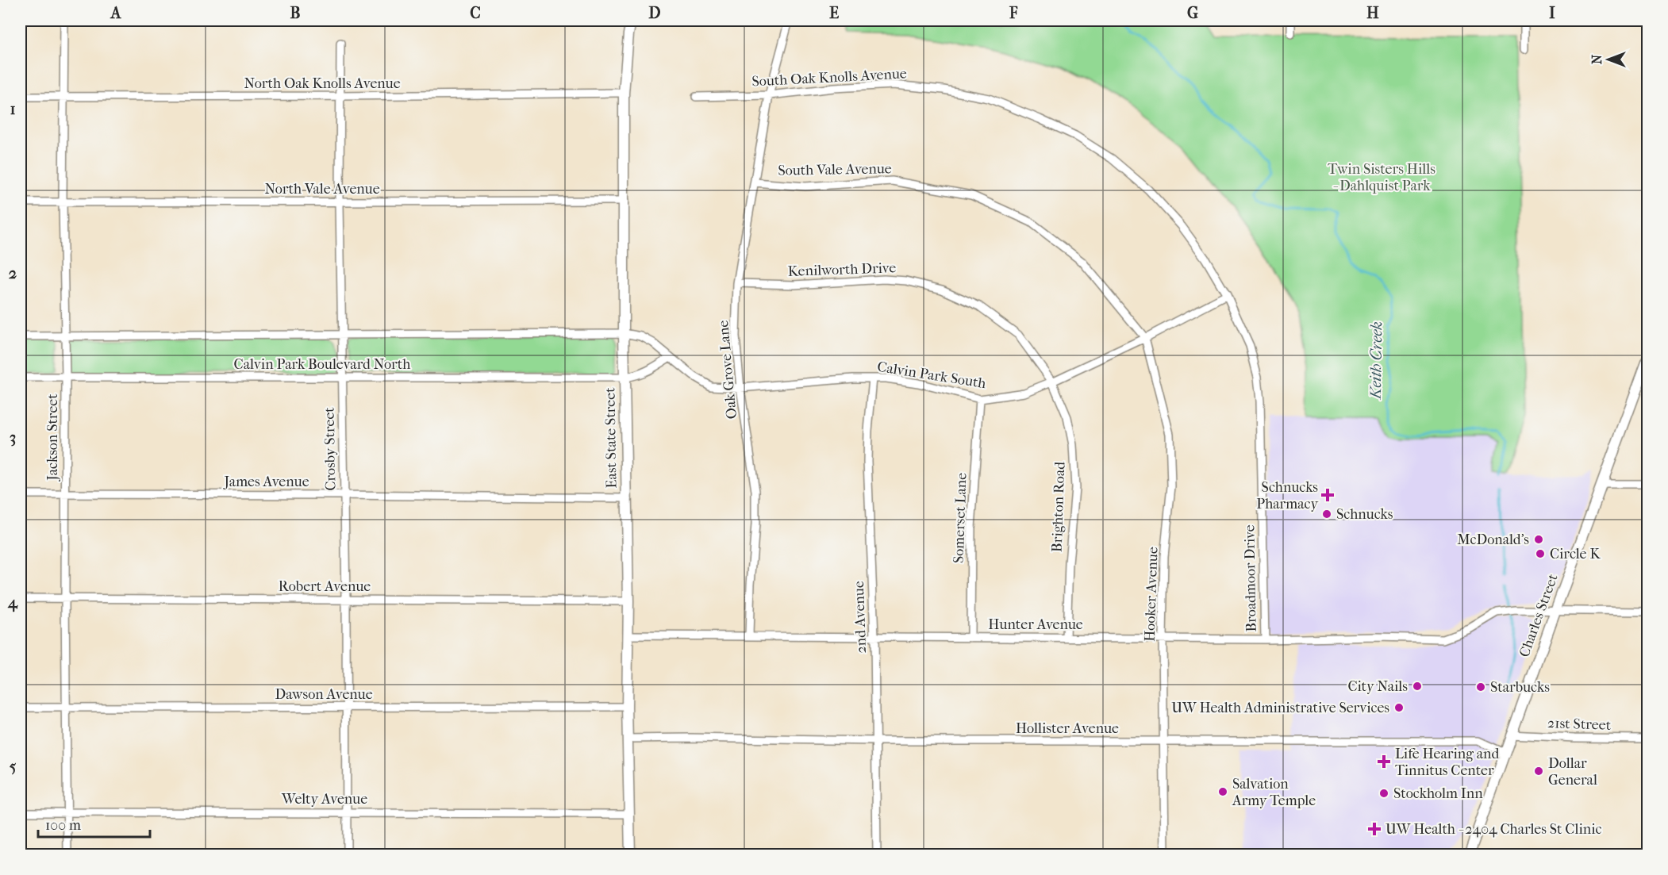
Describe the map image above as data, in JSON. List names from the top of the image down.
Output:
{
  "streets": {
    "main road": ["East State Street", "Charles Street"],
    "street": [
      "South Oak Knolls Avenue",
      "North Oak Knolls Avenue",
      "South Vale Avenue",
      "North Vale Avenue",
      "Kenilworth Drive",
      "Calvin Park Boulevard North",
      "Oak Grove Lane",
      "Calvin Park South",
      "Jackson Street",
      "Crosby Street",
      "James Avenue",
      "Brighton Road",
      "Somerset Lane",
      "Broadmoor Drive",
      "Robert Avenue",
      "Hooker Avenue",
      "2nd Avenue",
      "Hunter Avenue",
      "Dawson Avenue",
      "21st Street",
      "Hollister Avenue",
      "Welty Avenue"
    ]
  },
  "crossings": [
    ["South Oak Knolls Avenue", "Oak Grove Lane"],
    ["South Oak Knolls Avenue", "Calvin Park South"],
    ["South Oak Knolls Avenue", "Broadmoor Drive"],
    ["North Oak Knolls Avenue", "Jackson Street"],
    ["North Oak Knolls Avenue", "East State Street"],
    ["North Oak Knolls Avenue", "Crosby Street"],
    ["South Vale Avenue", "Oak Grove Lane"],
    ["South Vale Avenue", "Calvin Park South"],
    ["South Vale Avenue", "Hooker Avenue"],
    ["North Vale Avenue", "Jackson Street"],
    ["North Vale Avenue", "East State Street"],
    ["North Vale Avenue", "Crosby Street"],
    ["Kenilworth Drive", "Oak Grove Lane"],
    ["Kenilworth Drive", "Calvin Park South"],
    ["Kenilworth Drive", "Brighton Road"],
    ["Calvin Park Boulevard North", "Calvin Park South"],
    ["Calvin Park Boulevard North", "Jackson Street"],
    ["Calvin Park Boulevard North", "East State Street"],
    ["Calvin Park Boulevard North", "Crosby Street"],
    ["Oak Grove Lane", "Calvin Park South"],
    ["Oak Grove Lane", "Hunter Avenue"],
    ["Calvin Park South", "Brighton Road"],
    ["Calvin Park South", "Somerset Lane"],
    ["Calvin Park South", "Broadmoor Drive"],
    ["Calvin Park South", "Hooker Avenue"],
    ["Calvin Park South", "2nd Avenue"],
    ["Jackson Street", "James Avenue"],
    ["Jackson Street", "Robert Avenue"],
    ["Jackson Street", "Dawson Avenue"],
    ["Jackson Street", "Welty Avenue"],
    ["East State Street", "James Avenue"],
    ["East State Street", "Robert Avenue"],
    ["East State Street", "Hunter Avenue"],
    ["East State Street", "Dawson Avenue"],
    ["East State Street", "Hollister Avenue"],
    ["East State Street", "Welty Avenue"],
    ["Crosby Street", "James Avenue"],
    ["Crosby Street", "Robert Avenue"],
    ["Crosby Street", "Dawson Avenue"],
    ["Crosby Street", "Welty Avenue"],
    ["Brighton Road", "Hunter Avenue"],
    ["Somerset Lane", "Hunter Avenue"],
    ["Broadmoor Drive", "Hunter Avenue"],
    ["Hooker Avenue", "Hunter Avenue"],
    ["Hooker Avenue", "Hollister Avenue"],
    ["Charles Street", "Hunter Avenue"],
    ["Charles Street", "21st Street"],
    ["Charles Street", "Hollister Avenue"],
    ["2nd Avenue", "Hunter Avenue"],
    ["2nd Avenue", "Hollister Avenue"]
  ],
  "water": ["Keith Creek"],
  "parks": ["Twin Sisters Hills - Dahlquist Park"],
  "places": {
    "health": ["Schnucks Pharmacy", "Life Hearing and Tinnitus Center", "UW Health - 2404 Charles St Clinic"],
    "other": [
      "Schnucks",
      "McDonald's",
      "Circle K",
      "City Nails",
      "Starbucks",
      "UW Health Administrative Services",
      "Dollar General",
      "Salvation Army Temple",
      "Stockholm Inn"
    ]
  },
  "scale_bar": "100 m",
  "north": "left",
  "grid": {
    "columns": [
      "A",
      "B",
      "C",
      "D",
      "E",
      "F",
      "G",
      "H",
      "I"
    ],
    "rows": [
      "1",
      "2",
      "3",
      "4",
      "5"
    ]
  }
}
